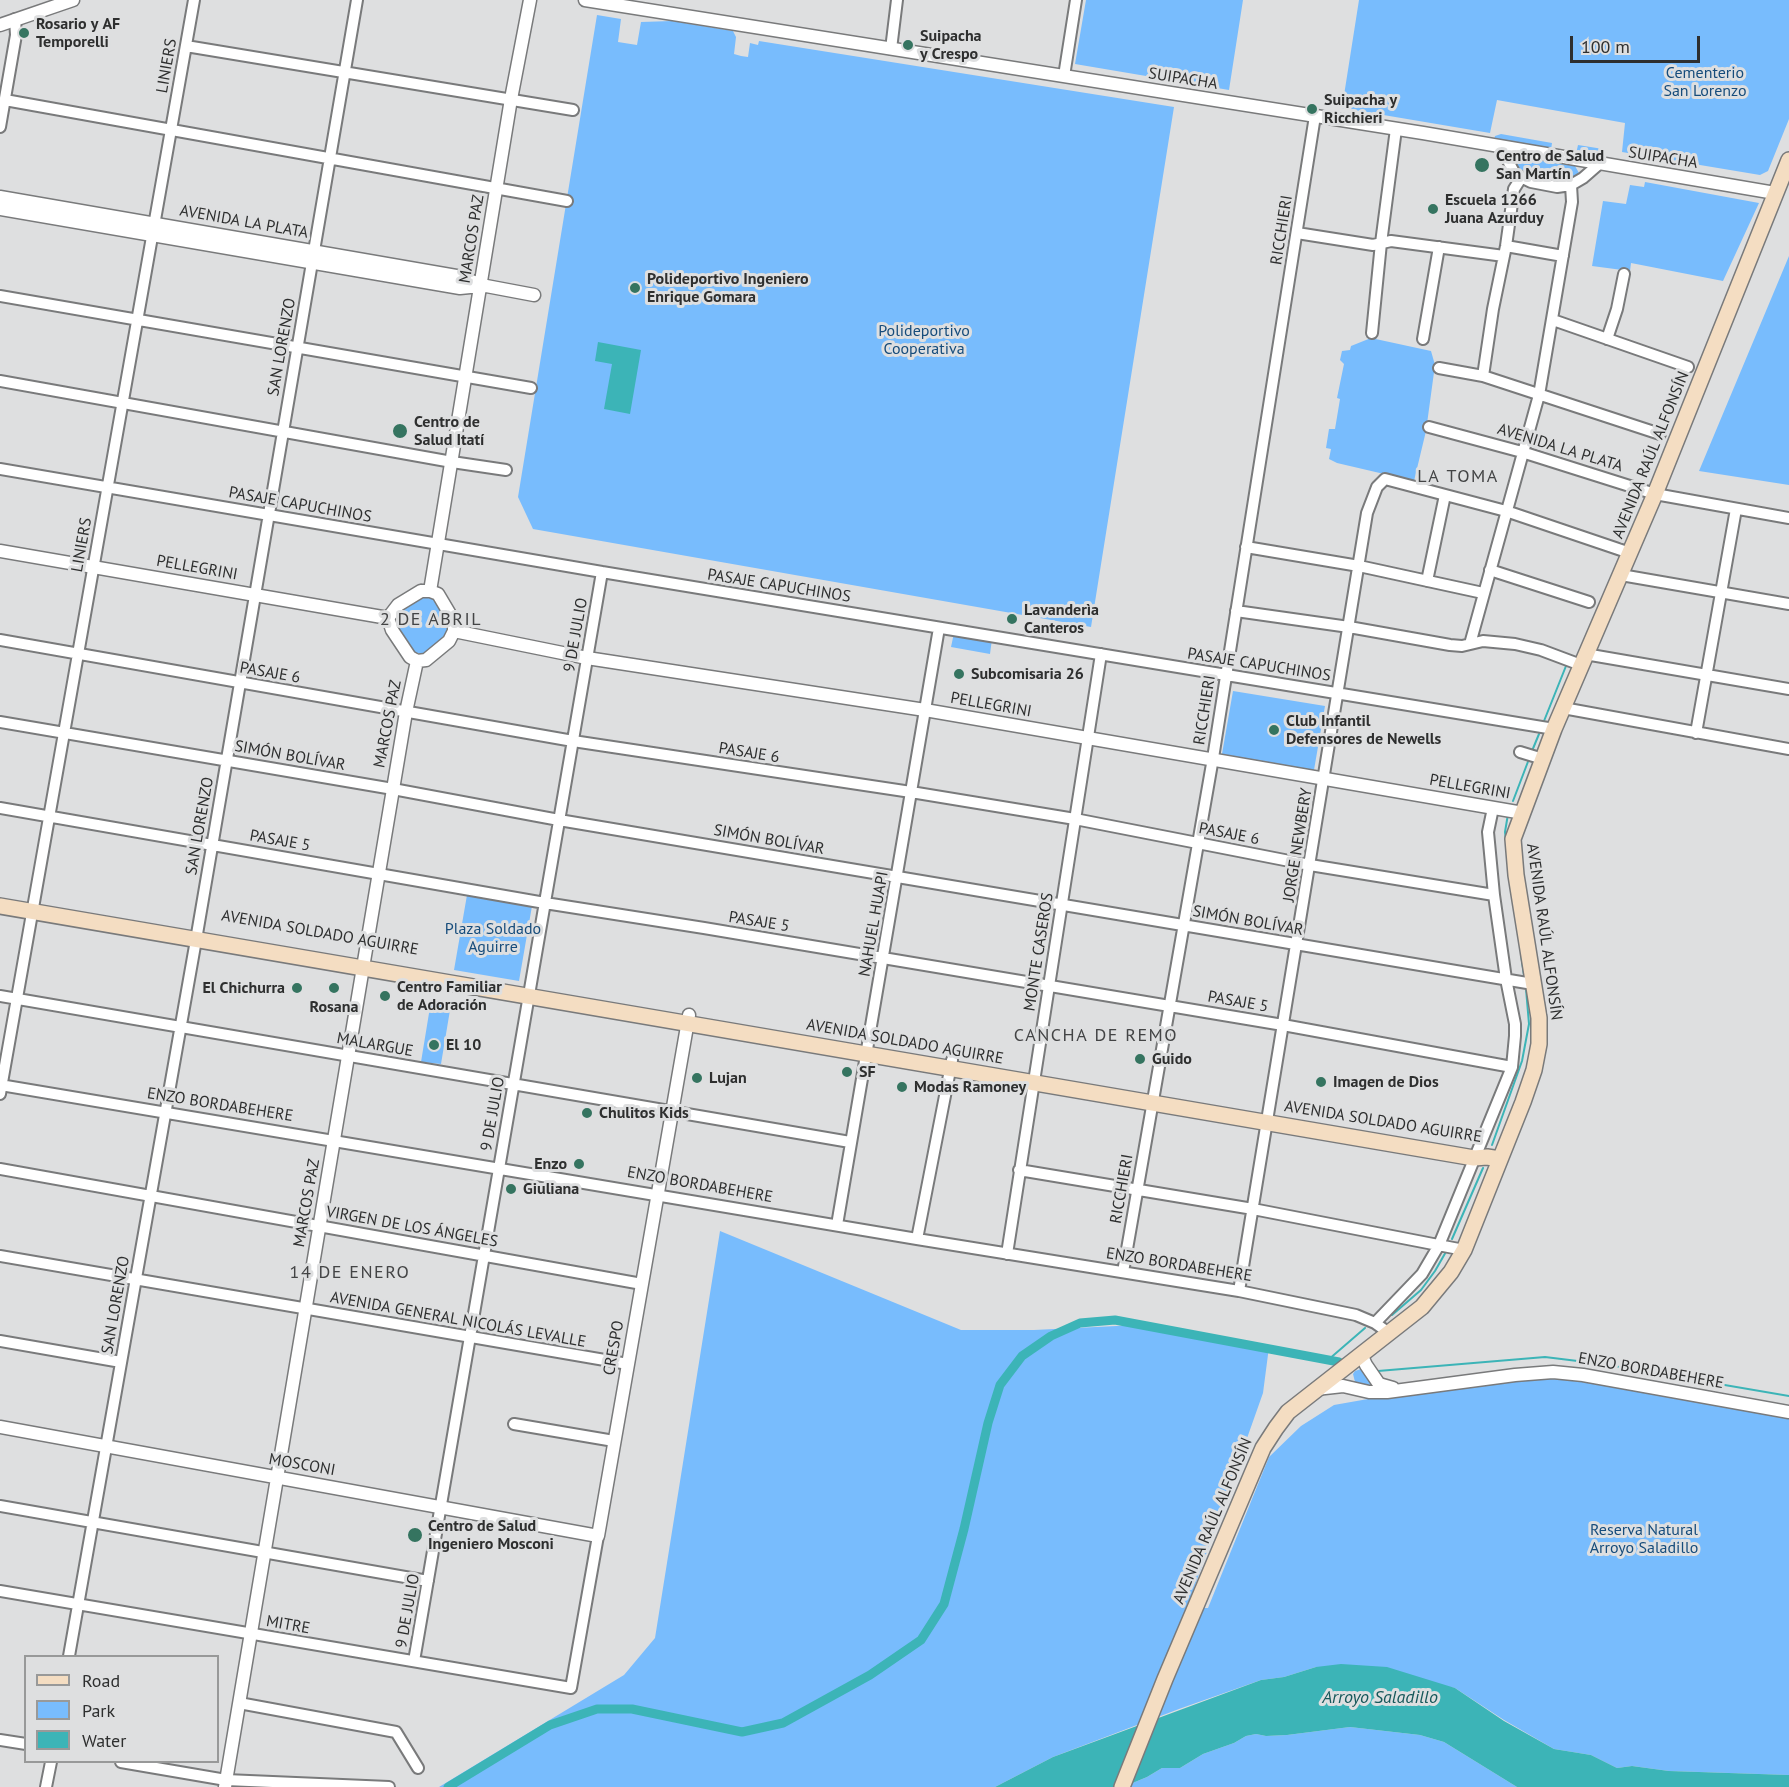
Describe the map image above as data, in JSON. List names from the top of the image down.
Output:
{
  "streets": {
    "main road": ["AVENIDA RAÚL ALFONSÍN", "AVENIDA SOLDADO AGUIRRE"],
    "street": [
      "LINIERS",
      "SUIPACHA",
      "AVENIDA LA PLATA",
      "RICCHIERI",
      "MARCOS PAZ",
      "SAN LORENZO",
      "PASAJE CAPUCHINOS",
      "PELLEGRINI",
      "9 DE JULIO",
      "PASAJE 6",
      "SIMÓN BOLÍVAR",
      "PASAJE 5",
      "JORGE NEWBERY",
      "NAHUEL HUAPI",
      "MONTE CASEROS",
      "MALARGUE",
      "ENZO BORDABEHERE",
      "VIRGEN DE LOS ÁNGELES",
      "AVENIDA GENERAL NICOLÁS LEVALLE",
      "CRESPO",
      "MOSCONI",
      "MITRE"
    ]
  },
  "crossings": [
    ["LINIERS", "AVENIDA LA PLATA"],
    ["LINIERS", "PASAJE CAPUCHINOS"],
    ["LINIERS", "PELLEGRINI"],
    ["LINIERS", "PASAJE 6"],
    ["LINIERS", "SIMÓN BOLÍVAR"],
    ["LINIERS", "PASAJE 5"],
    ["LINIERS", "AVENIDA SOLDADO AGUIRRE"],
    ["LINIERS", "MALARGUE"],
    ["LINIERS", "ENZO BORDABEHERE"],
    ["SUIPACHA", "RICCHIERI"],
    ["SUIPACHA", "AVENIDA RAÚL ALFONSÍN"],
    ["AVENIDA LA PLATA", "MARCOS PAZ"],
    ["AVENIDA LA PLATA", "SAN LORENZO"],
    ["AVENIDA LA PLATA", "AVENIDA RAÚL ALFONSÍN"],
    ["RICCHIERI", "PASAJE CAPUCHINOS"],
    ["RICCHIERI", "PELLEGRINI"],
    ["RICCHIERI", "PASAJE 6"],
    ["RICCHIERI", "SIMÓN BOLÍVAR"],
    ["RICCHIERI", "PASAJE 5"],
    ["RICCHIERI", "AVENIDA SOLDADO AGUIRRE"],
    ["RICCHIERI", "ENZO BORDABEHERE"],
    ["MARCOS PAZ", "PASAJE CAPUCHINOS"],
    ["MARCOS PAZ", "PELLEGRINI"],
    ["MARCOS PAZ", "PASAJE 6"],
    ["MARCOS PAZ", "SIMÓN BOLÍVAR"],
    ["MARCOS PAZ", "PASAJE 5"],
    ["MARCOS PAZ", "AVENIDA SOLDADO AGUIRRE"],
    ["MARCOS PAZ", "MALARGUE"],
    ["MARCOS PAZ", "ENZO BORDABEHERE"],
    ["MARCOS PAZ", "VIRGEN DE LOS ÁNGELES"],
    ["MARCOS PAZ", "AVENIDA GENERAL NICOLÁS LEVALLE"],
    ["MARCOS PAZ", "MOSCONI"],
    ["MARCOS PAZ", "MITRE"],
    ["SAN LORENZO", "PASAJE CAPUCHINOS"],
    ["SAN LORENZO", "PELLEGRINI"],
    ["SAN LORENZO", "PASAJE 6"],
    ["SAN LORENZO", "SIMÓN BOLÍVAR"],
    ["SAN LORENZO", "PASAJE 5"],
    ["SAN LORENZO", "AVENIDA SOLDADO AGUIRRE"],
    ["SAN LORENZO", "MALARGUE"],
    ["SAN LORENZO", "ENZO BORDABEHERE"],
    ["SAN LORENZO", "VIRGEN DE LOS ÁNGELES"],
    ["SAN LORENZO", "AVENIDA GENERAL NICOLÁS LEVALLE"],
    ["SAN LORENZO", "MOSCONI"],
    ["SAN LORENZO", "MITRE"],
    ["AVENIDA RAÚL ALFONSÍN", "PASAJE CAPUCHINOS"],
    ["AVENIDA RAÚL ALFONSÍN", "PELLEGRINI"],
    ["AVENIDA RAÚL ALFONSÍN", "SIMÓN BOLÍVAR"],
    ["AVENIDA RAÚL ALFONSÍN", "AVENIDA SOLDADO AGUIRRE"],
    ["AVENIDA RAÚL ALFONSÍN", "ENZO BORDABEHERE"],
    ["PASAJE CAPUCHINOS", "9 DE JULIO"],
    ["PASAJE CAPUCHINOS", "JORGE NEWBERY"],
    ["PASAJE CAPUCHINOS", "NAHUEL HUAPI"],
    ["PASAJE CAPUCHINOS", "MONTE CASEROS"],
    ["PELLEGRINI", "9 DE JULIO"],
    ["PELLEGRINI", "JORGE NEWBERY"],
    ["PELLEGRINI", "NAHUEL HUAPI"],
    ["PELLEGRINI", "MONTE CASEROS"],
    ["9 DE JULIO", "PASAJE 6"],
    ["9 DE JULIO", "SIMÓN BOLÍVAR"],
    ["9 DE JULIO", "PASAJE 5"],
    ["9 DE JULIO", "AVENIDA SOLDADO AGUIRRE"],
    ["9 DE JULIO", "MALARGUE"],
    ["9 DE JULIO", "ENZO BORDABEHERE"],
    ["9 DE JULIO", "VIRGEN DE LOS ÁNGELES"],
    ["9 DE JULIO", "AVENIDA GENERAL NICOLÁS LEVALLE"],
    ["9 DE JULIO", "MOSCONI"],
    ["9 DE JULIO", "MITRE"],
    ["PASAJE 6", "JORGE NEWBERY"],
    ["PASAJE 6", "NAHUEL HUAPI"],
    ["PASAJE 6", "MONTE CASEROS"],
    ["SIMÓN BOLÍVAR", "JORGE NEWBERY"],
    ["SIMÓN BOLÍVAR", "NAHUEL HUAPI"],
    ["SIMÓN BOLÍVAR", "MONTE CASEROS"],
    ["PASAJE 5", "JORGE NEWBERY"],
    ["PASAJE 5", "NAHUEL HUAPI"],
    ["PASAJE 5", "MONTE CASEROS"],
    ["JORGE NEWBERY", "AVENIDA SOLDADO AGUIRRE"],
    ["JORGE NEWBERY", "ENZO BORDABEHERE"],
    ["NAHUEL HUAPI", "AVENIDA SOLDADO AGUIRRE"],
    ["NAHUEL HUAPI", "MALARGUE"],
    ["NAHUEL HUAPI", "ENZO BORDABEHERE"],
    ["AVENIDA SOLDADO AGUIRRE", "MONTE CASEROS"],
    ["AVENIDA SOLDADO AGUIRRE", "CRESPO"],
    ["MONTE CASEROS", "ENZO BORDABEHERE"],
    ["MALARGUE", "CRESPO"],
    ["ENZO BORDABEHERE", "CRESPO"],
    ["VIRGEN DE LOS ÁNGELES", "CRESPO"],
    ["AVENIDA GENERAL NICOLÁS LEVALLE", "CRESPO"],
    ["CRESPO", "MOSCONI"],
    ["CRESPO", "MITRE"]
  ],
  "districts": [
    "LA TOMA",
    "2 DE ABRIL",
    "CANCHA DE REMO",
    "14 DE ENERO"
  ],
  "water": ["Arroyo Saladillo"],
  "parks": [
    "Cementerio San Lorenzo",
    "Polideportivo Cooperativa",
    "Plaza Soldado Aguirre",
    "Reserva Natural Arroyo Saladillo"
  ],
  "places": [
    "Rosario y AF Temporelli",
    "Suipacha y Crespo",
    "Suipacha y Ricchieri",
    "Centro de Salud San Martín",
    "Escuela 1266 Juana Azurduy",
    "Polideportivo Ingeniero Enrique Gomara",
    "Centro de Salud Itatí",
    "Lavanderìa Canteros",
    "Subcomisaria 26",
    "Club Infantil Defensores de Newells",
    "El Chichurra",
    "Rosana",
    "Centro Familiar de Adoración",
    "El 10",
    "Guido",
    "SF",
    "Lujan",
    "Imagen de Dios",
    "Modas Ramoney",
    "Chulitos Kids",
    "Enzo",
    "Giuliana",
    "Centro de Salud Ingeniero Mosconi"
  ],
  "legend": ["Road", "Park", "Water"],
  "scale_bar": "100 m"
}
